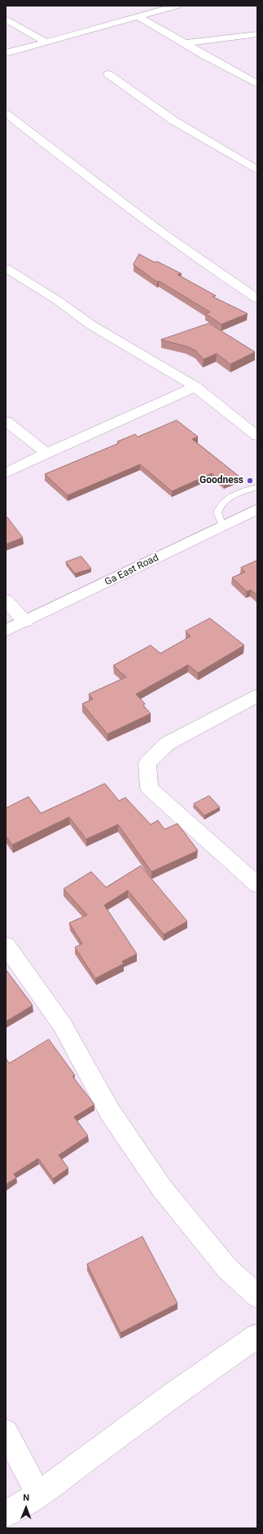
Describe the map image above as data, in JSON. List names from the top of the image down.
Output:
{
  "streets": {
    "street": ["Ga East Road"]
  },
  "places": ["Goodness"],
  "north": "top"
}
